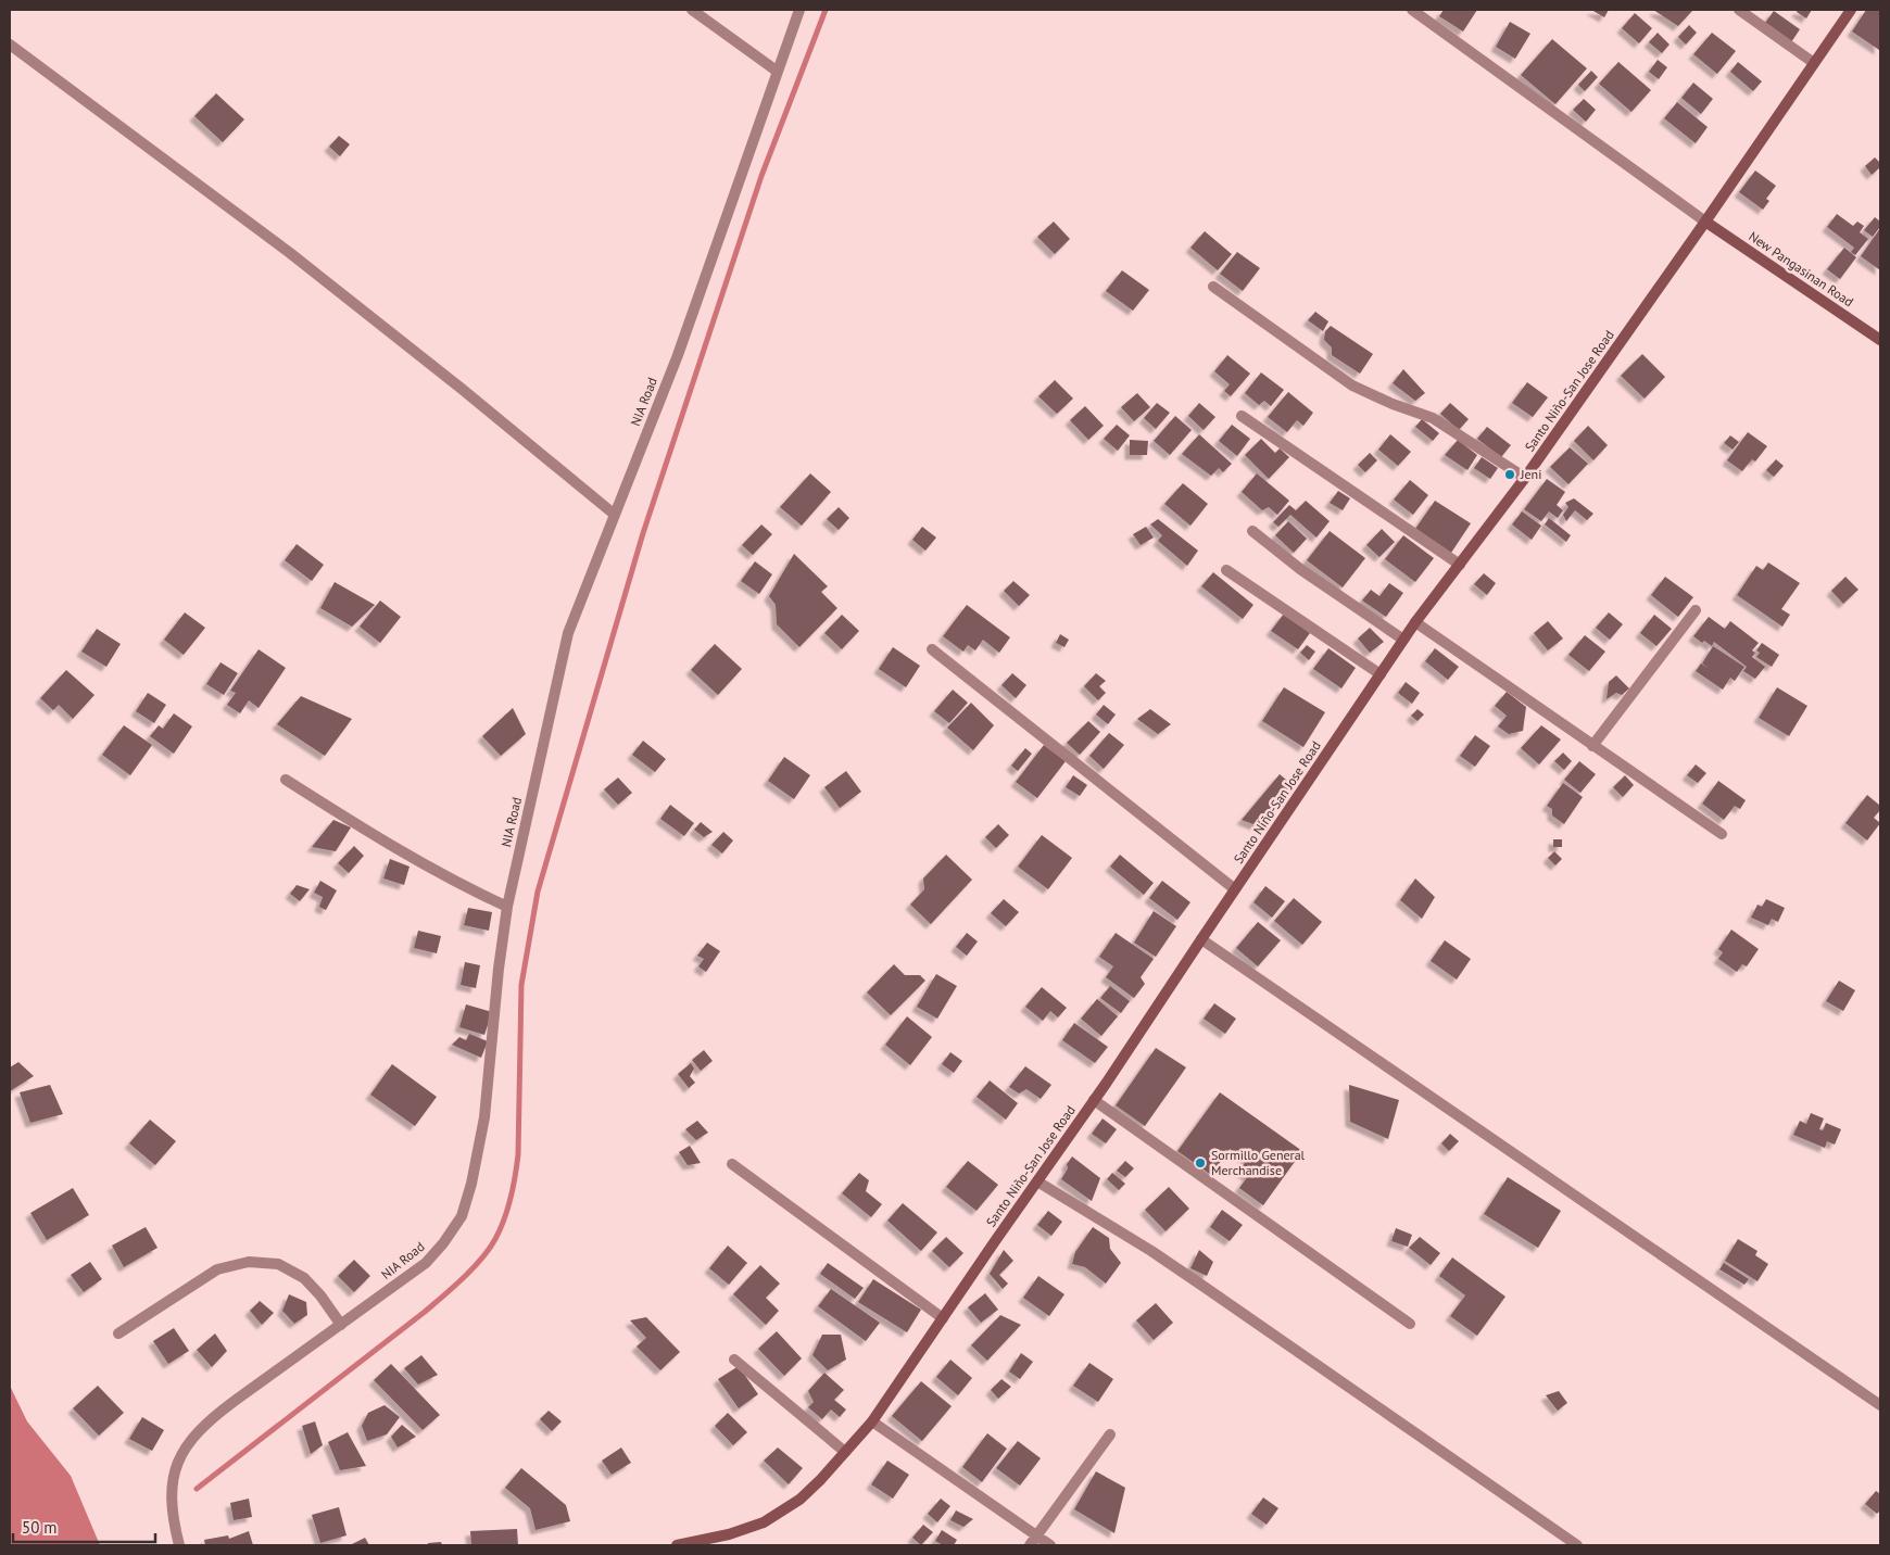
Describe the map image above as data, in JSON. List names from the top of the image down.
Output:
{
  "streets": {
    "main road": ["New Pangasinan Road", "Santo Niño-San Jose Road"],
    "street": ["NIA Road"]
  },
  "crossings": [
    ["New Pangasinan Road", "Santo Niño-San Jose Road"]
  ],
  "places": ["Jeni", "Sormillo General Merchandise"],
  "scale_bar": "50 m"
}
